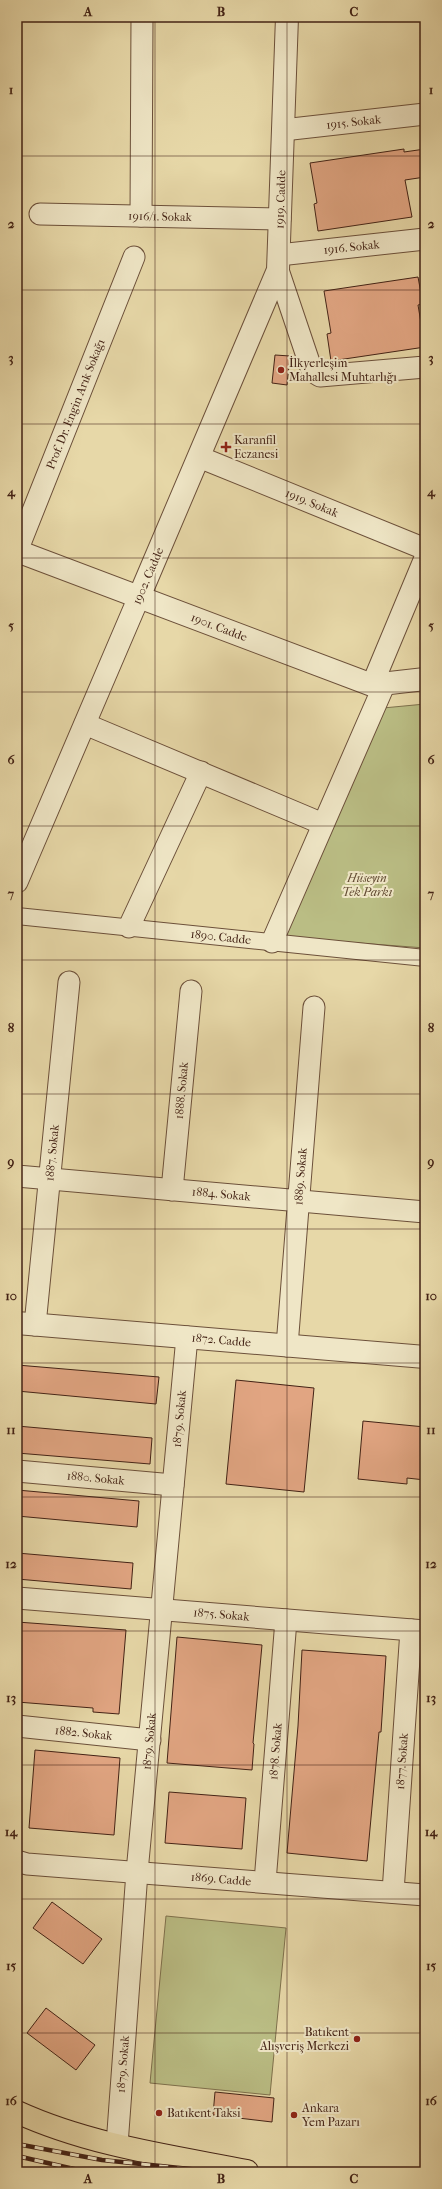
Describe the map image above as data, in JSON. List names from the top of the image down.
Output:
{
  "streets": {
    "street": [
      "1915. Sokak",
      "1919. Cadde",
      "1916/1. Sokak",
      "1916. Sokak",
      "Prof. Dr. Engin Arık Sokağı",
      "1919. Sokak",
      "1902. Cadde",
      "1901. Cadde",
      "1890. Cadde",
      "1888. Sokak",
      "1887. Sokak",
      "1889. Sokak",
      "1884. Sokak",
      "1872. Cadde",
      "1879. Sokak",
      "1880. Sokak",
      "1875. Sokak",
      "1882. Sokak",
      "1878. Sokak",
      "1877. Sokak",
      "1869. Cadde"
    ]
  },
  "crossings": [
    ["1915. Sokak", "1919. Cadde"],
    ["1919. Cadde", "1916/1. Sokak"],
    ["1919. Cadde", "1916. Sokak"],
    ["1919. Cadde", "1902. Cadde"],
    ["1916. Sokak", "1902. Cadde"],
    ["Prof. Dr. Engin Arık Sokağı", "1901. Cadde"],
    ["1919. Sokak", "1902. Cadde"],
    ["1902. Cadde", "1901. Cadde"],
    ["1888. Sokak", "1884. Sokak"],
    ["1887. Sokak", "1884. Sokak"],
    ["1887. Sokak", "1872. Cadde"],
    ["1889. Sokak", "1884. Sokak"],
    ["1889. Sokak", "1872. Cadde"],
    ["1872. Cadde", "1879. Sokak"],
    ["1879. Sokak", "1880. Sokak"],
    ["1879. Sokak", "1875. Sokak"],
    ["1879. Sokak", "1882. Sokak"],
    ["1879. Sokak", "1869. Cadde"],
    ["1875. Sokak", "1878. Sokak"],
    ["1875. Sokak", "1877. Sokak"],
    ["1878. Sokak", "1869. Cadde"],
    ["1877. Sokak", "1869. Cadde"]
  ],
  "parks": ["Hüseyin Tek Parkı"],
  "places": {
    "other": [
      "İlkyerleşim Mahallesi Muhtarlığı",
      "Batıkent Alışveriş Merkezi",
      "Batıkent Taksi",
      "Ankara Yem Pazarı"
    ],
    "health": ["Karanfil Eczanesi"]
  },
  "grid": {
    "columns": ["A", "B", "C"],
    "rows": [
      "1",
      "2",
      "3",
      "4",
      "5",
      "6",
      "7",
      "8",
      "9",
      "10",
      "11",
      "12",
      "13",
      "14",
      "15",
      "16"
    ]
  }
}
